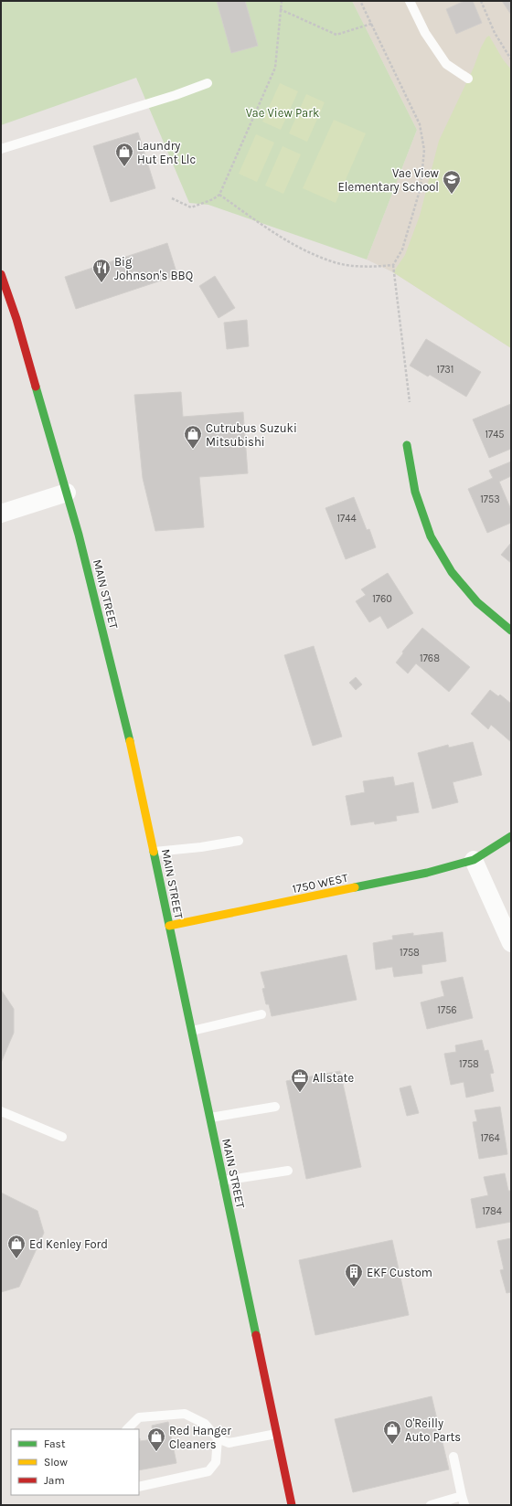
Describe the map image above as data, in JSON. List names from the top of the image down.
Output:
{
  "streets": {
    "main road": ["MAIN STREET", "1750 WEST"]
  },
  "crossings": [
    ["MAIN STREET", "1750 WEST"]
  ],
  "parks": ["Vae View Park"],
  "places": {
    "shop": [
      "Laundry Hut Ent Llc",
      "Cutrubus Suzuki Mitsubishi",
      "Ed Kenley Ford",
      "O'Reilly Auto Parts",
      "Red Hanger Cleaners"
    ],
    "school or university": ["Vae View Elementary School"],
    "restaurant": ["Big Johnson's BBQ"],
    "office": ["Allstate"],
    "building": ["EKF Custom"]
  },
  "house_numbers": [
    "1731",
    "1745",
    "1753",
    "1744",
    "1760",
    "1768",
    "1758",
    "1756",
    "1758",
    "1764",
    "1784"
  ],
  "legend": ["Fast", "Slow", "Jam"]
}
